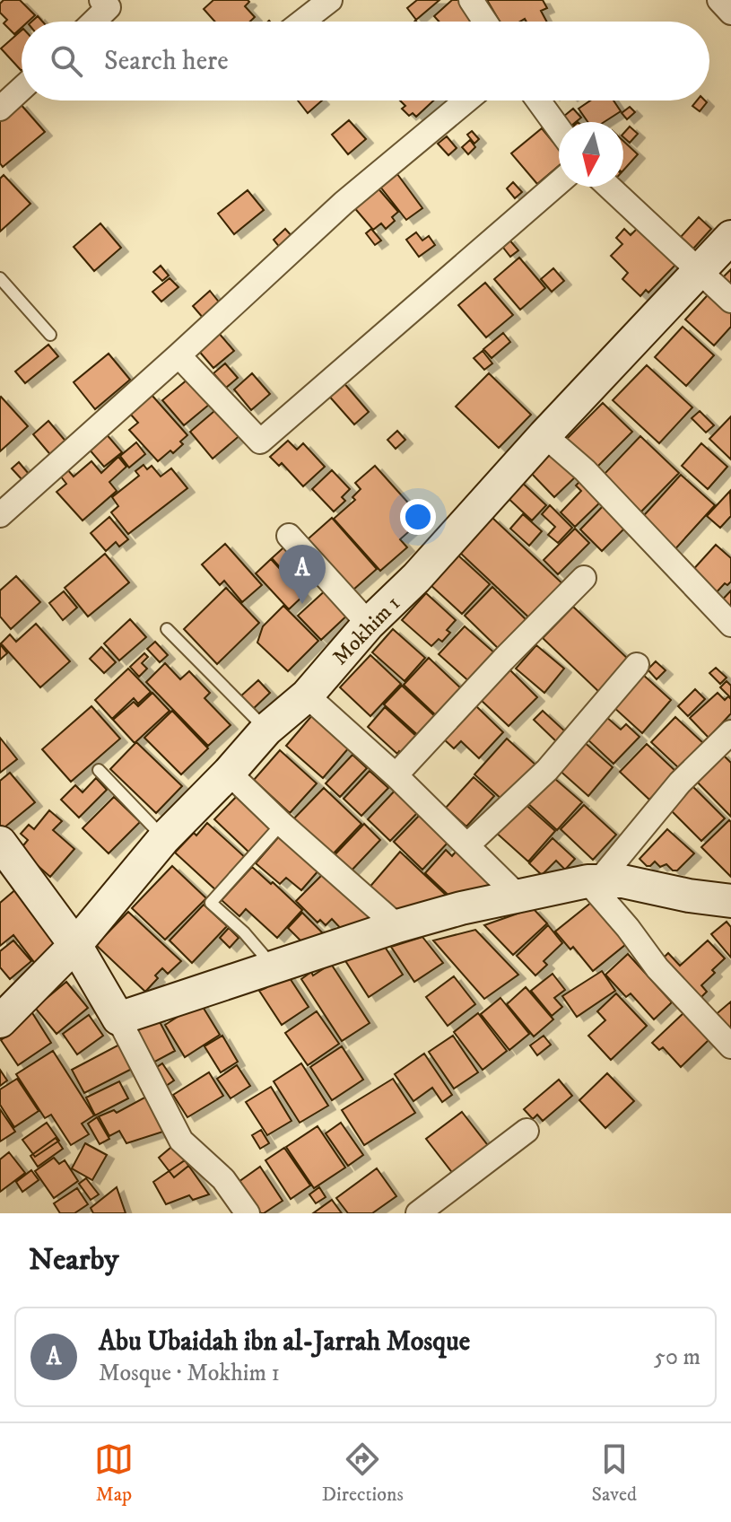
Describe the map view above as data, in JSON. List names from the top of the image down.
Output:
{
  "streets": {
    "street": ["Mokhim 1"]
  },
  "north": "bottom",
  "page": {
    "search": "Search here",
    "pins": "A",
    "heading": "Nearby",
    "list": [
      {
        "mark": "A",
        "name": "Abu Ubaidah ibn al-Jarrah Mosque",
        "note": "Mosque · Mokhim 1",
        "value": "50 m"
      }
    ],
    "nav": ["Map", "Directions", "Saved"]
  }
}
